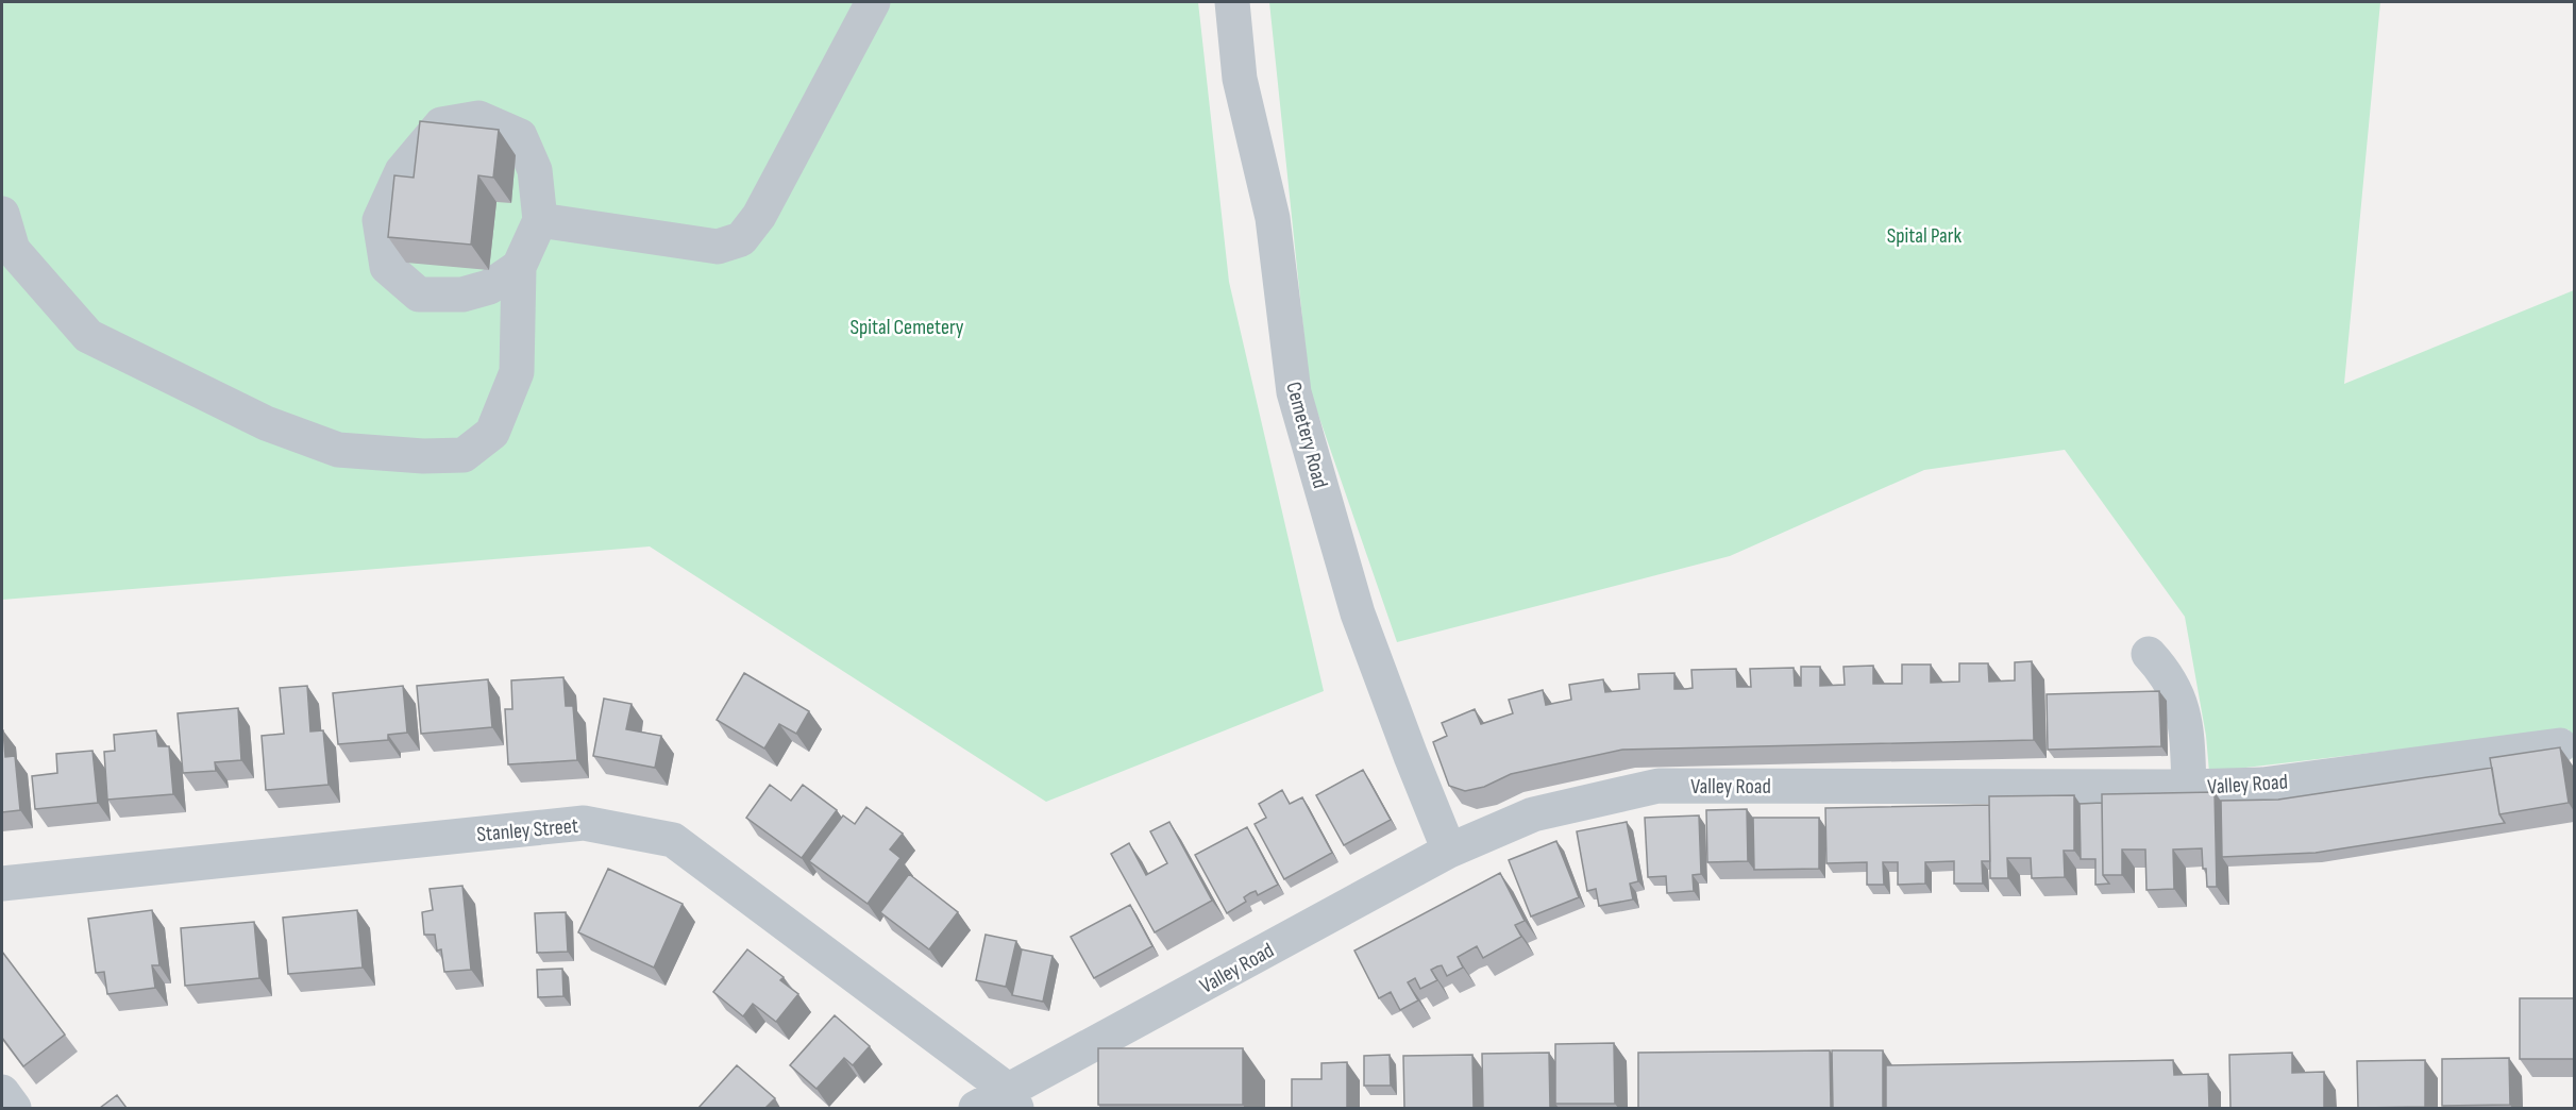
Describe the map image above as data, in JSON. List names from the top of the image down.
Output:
{
  "streets": {
    "street": ["Cemetery Road", "Valley Road", "Stanley Street"]
  },
  "crossings": [
    ["Cemetery Road", "Valley Road"],
    ["Valley Road", "Stanley Street"]
  ],
  "parks": ["Spital Park", "Spital Cemetery"]
}
